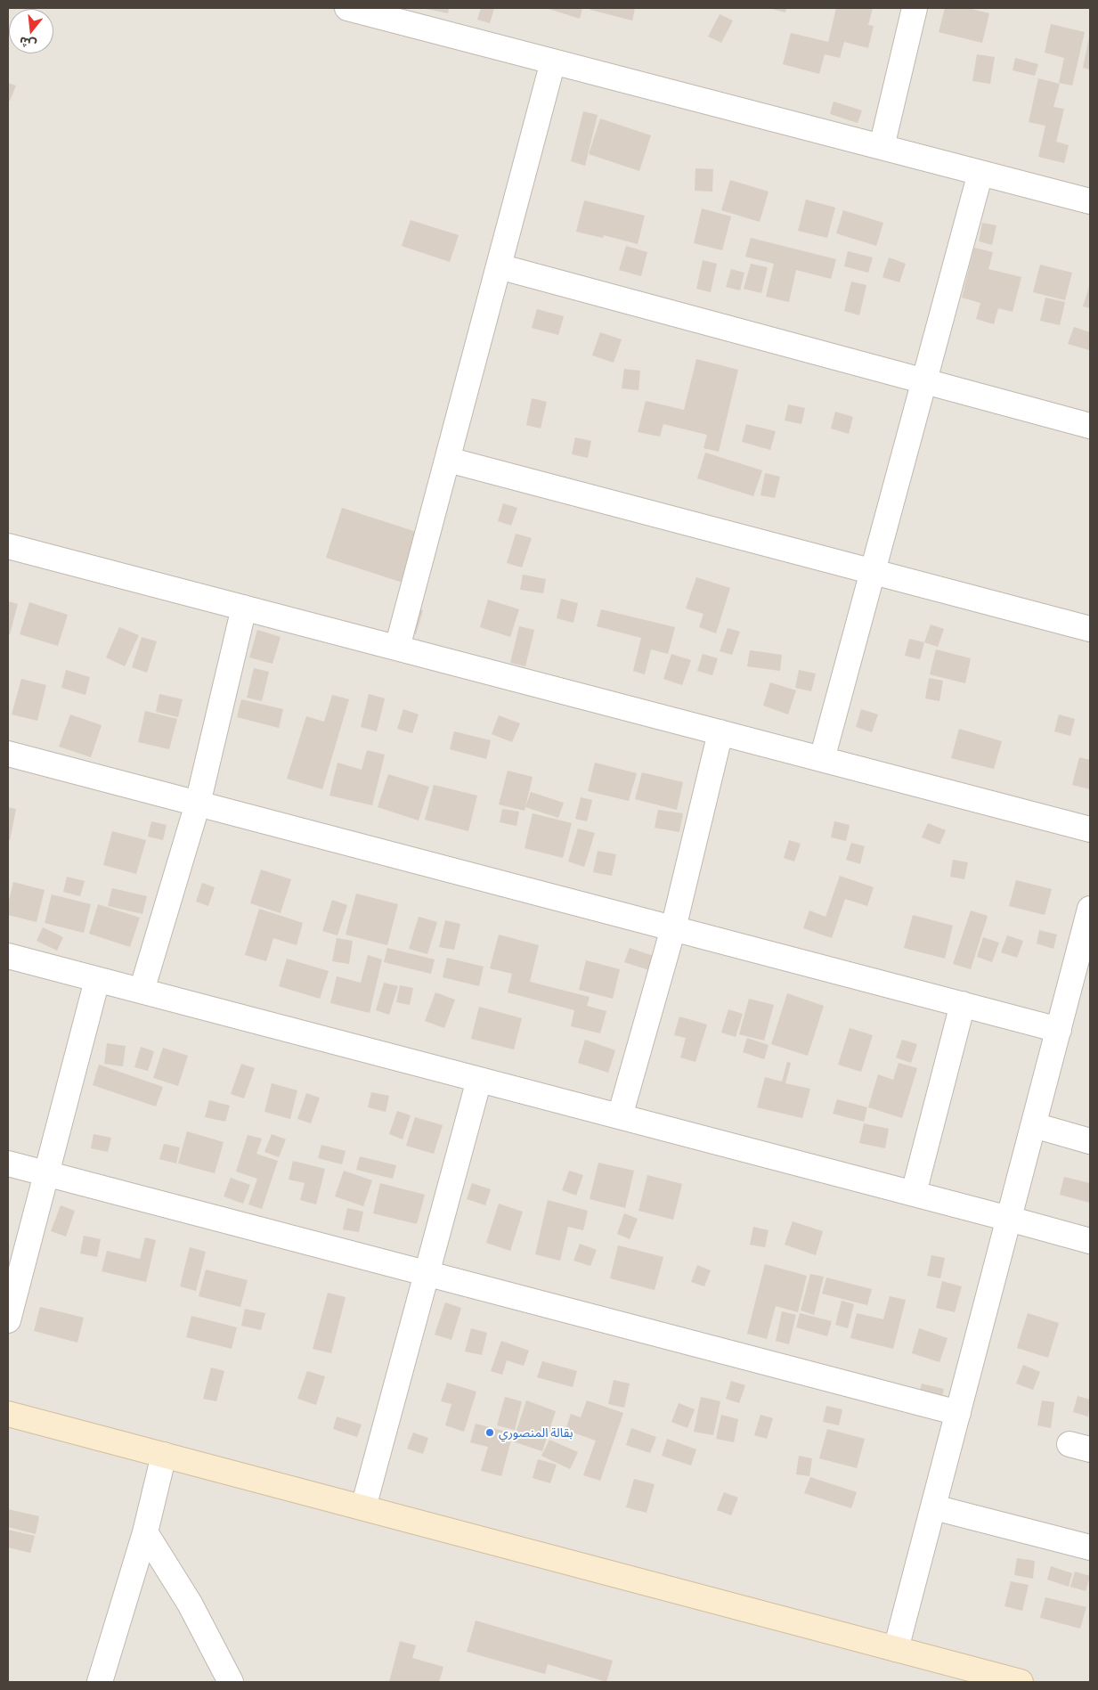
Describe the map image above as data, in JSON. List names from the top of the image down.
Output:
{
  "places": ["بقالة المنصوري"],
  "north": "bottom"
}
